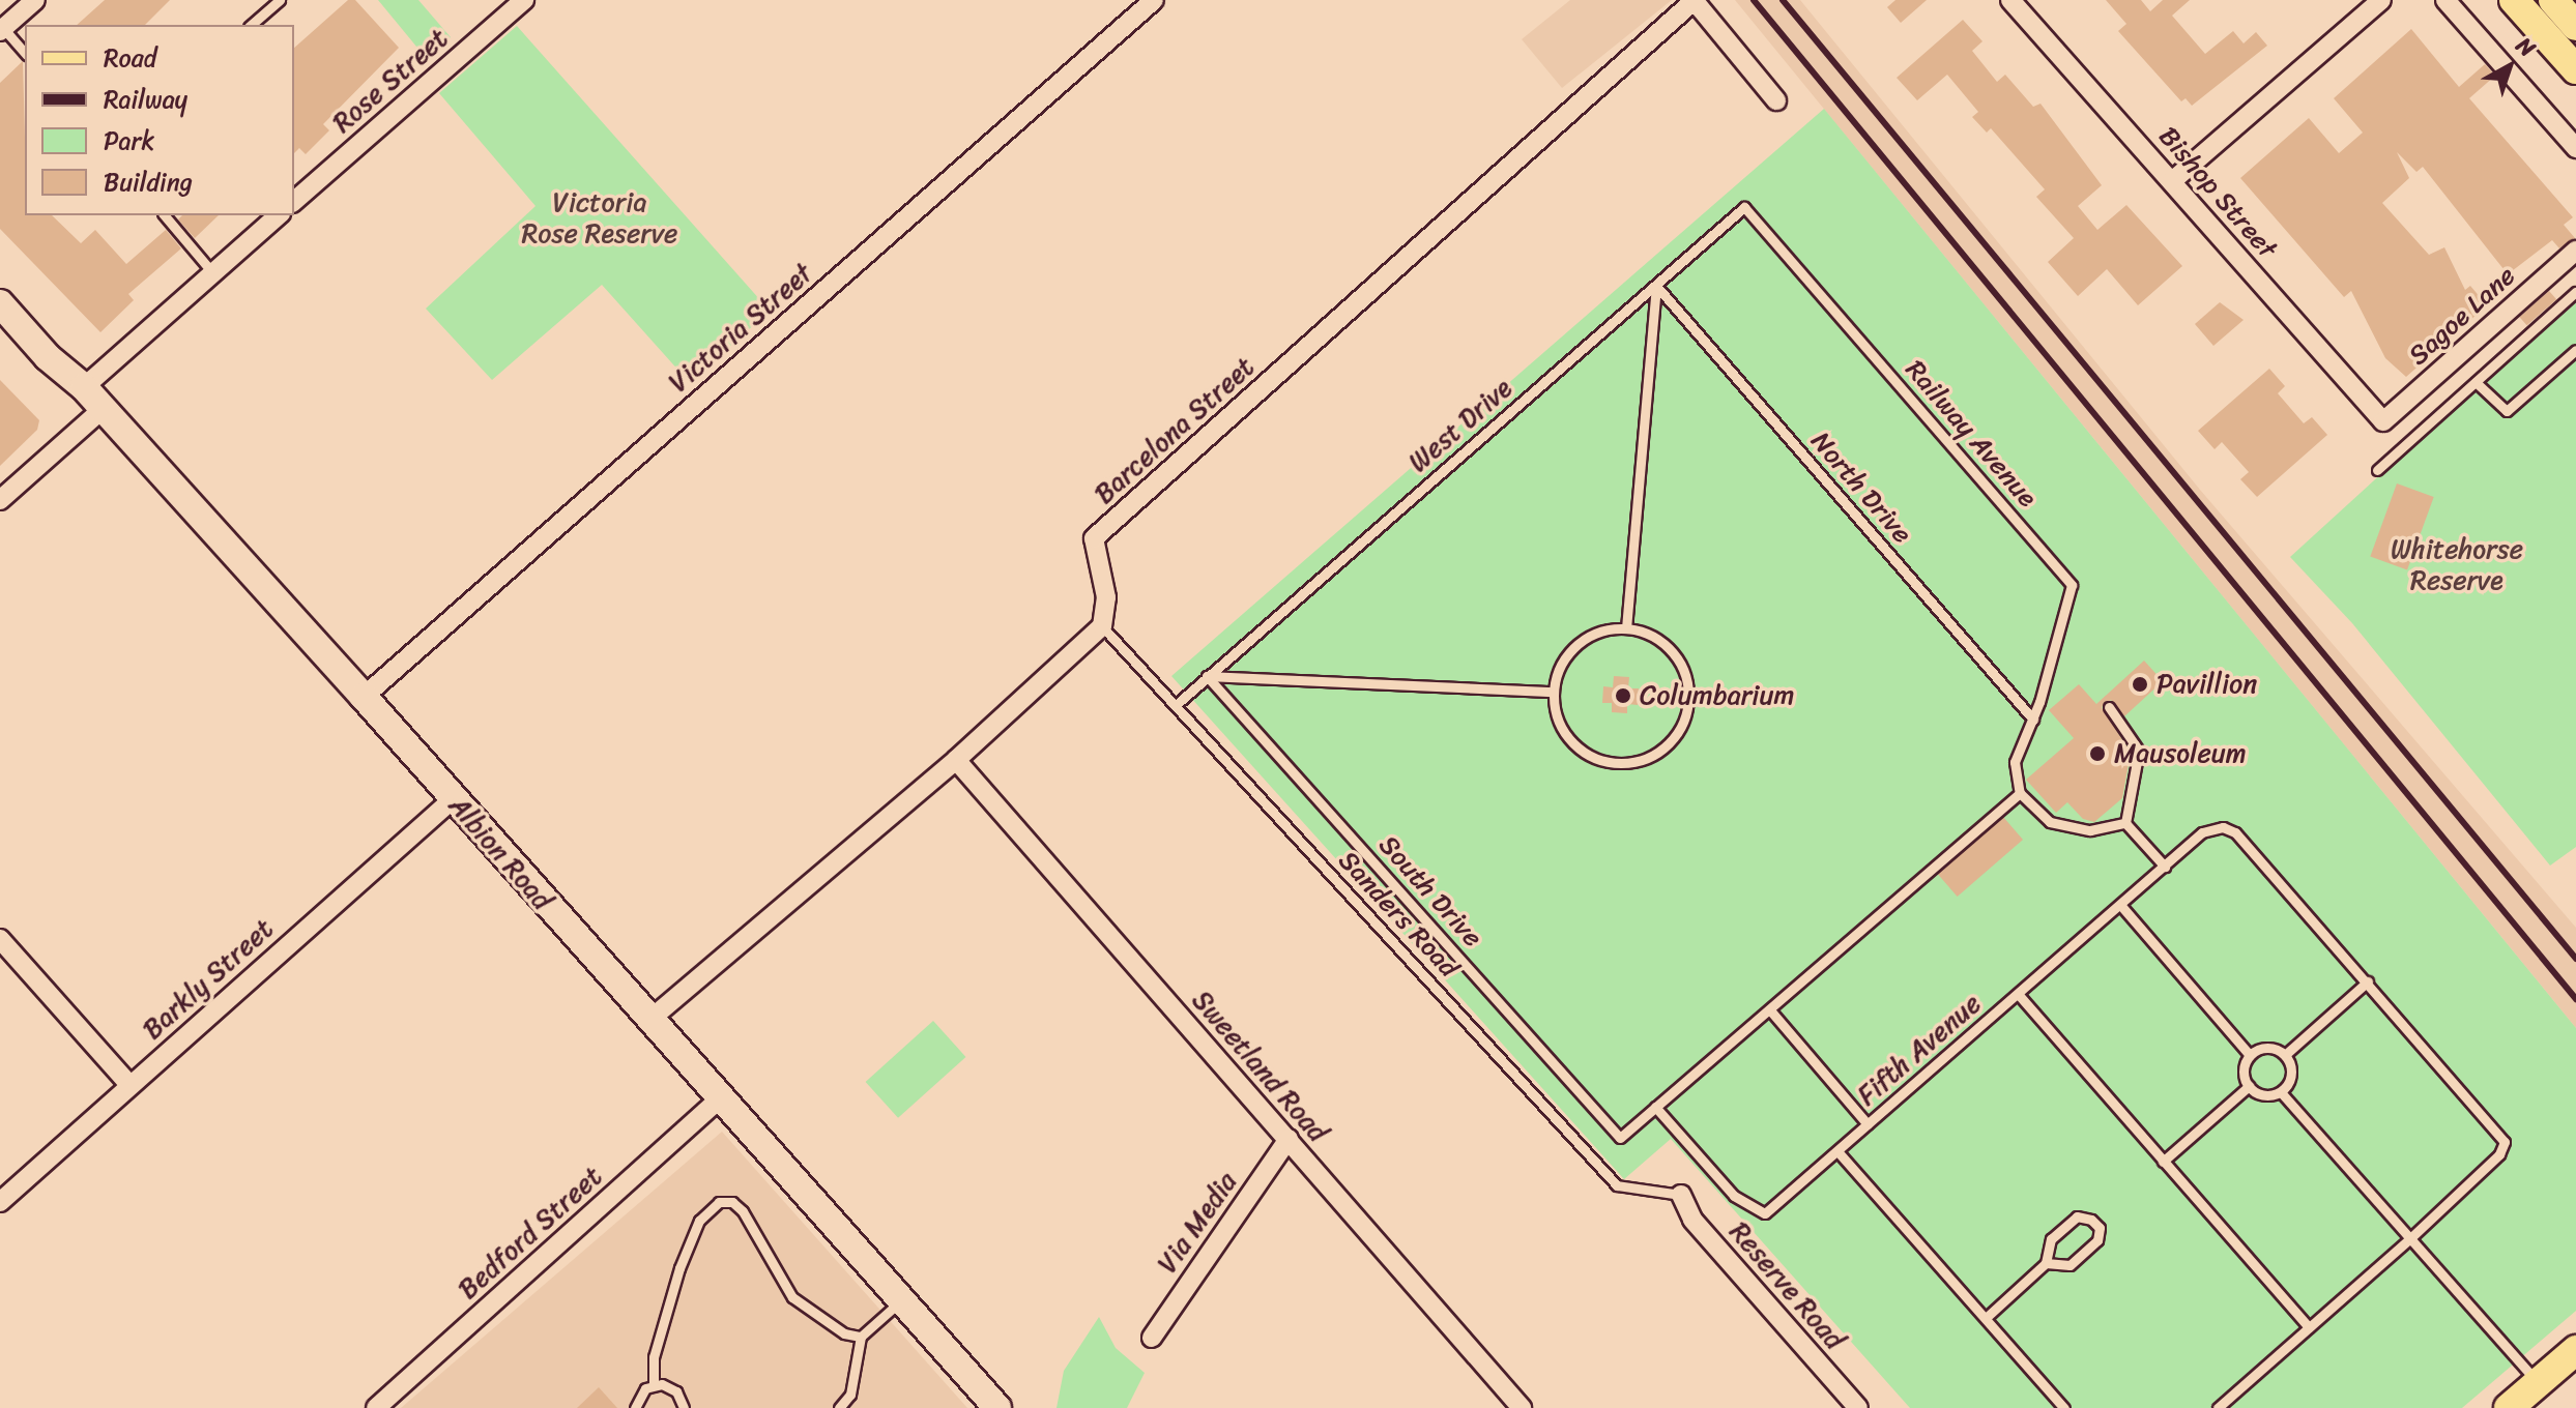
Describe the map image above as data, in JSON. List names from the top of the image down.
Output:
{
  "streets": {
    "street": [
      "Rose Street",
      "Bishop Street",
      "Sagoe Lane",
      "Victoria Street",
      "Barcelona Street",
      "Albion Road",
      "Barkly Street",
      "Sweetland Road",
      "Via Media",
      "Bedford Street",
      "Reserve Road"
    ],
    "lane": [
      "West Drive",
      "Railway Avenue",
      "North Drive",
      "South Drive",
      "Sanders Road",
      "Fifth Avenue"
    ]
  },
  "crossings": [
    ["Bishop Street", "Sagoe Lane"],
    ["Victoria Street", "Albion Road"],
    ["West Drive", "Railway Avenue"],
    ["West Drive", "North Drive"],
    ["West Drive", "South Drive"],
    ["West Drive", "Sanders Road"],
    ["Barcelona Street", "Sanders Road"],
    ["Railway Avenue", "North Drive"],
    ["Albion Road", "Barkly Street"],
    ["Albion Road", "Bedford Street"],
    ["South Drive", "Fifth Avenue"],
    ["Sanders Road", "Reserve Road"],
    ["Sweetland Road", "Via Media"]
  ],
  "parks": ["Victoria Rose Reserve", "Whitehorse Reserve"],
  "places": ["Pavillion", "Columbarium", "Mausoleum"],
  "legend": [
    "Road",
    "Railway",
    "Park",
    "Building"
  ],
  "north": "top right"
}
